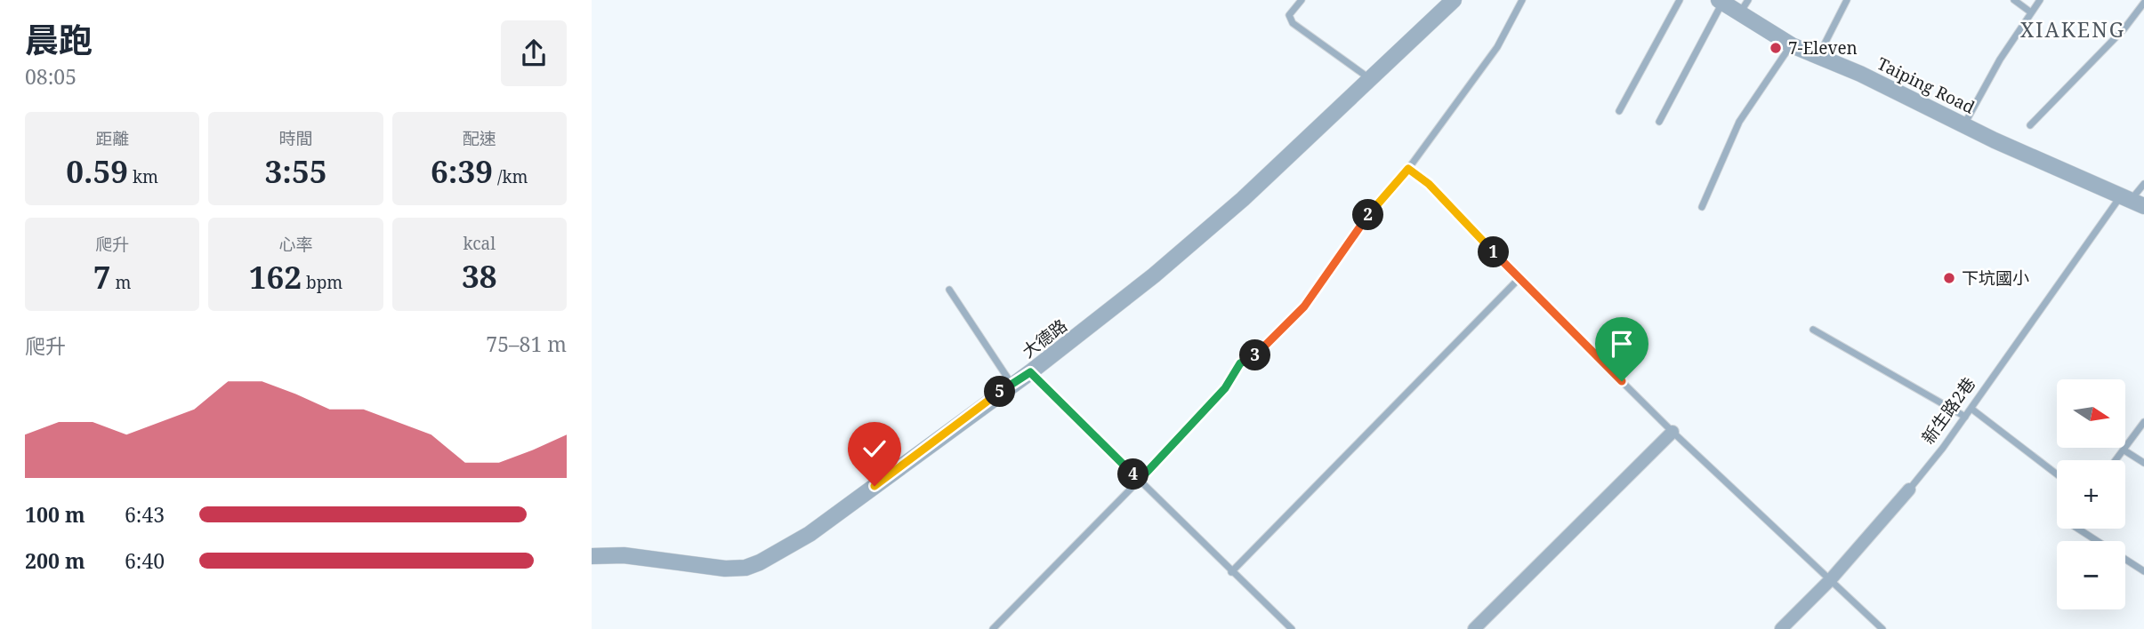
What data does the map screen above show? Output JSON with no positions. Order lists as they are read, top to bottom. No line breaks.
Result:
{"streets":{"street":["Taiping Road","大德路","新生路2巷"]},"crossings":[["Taiping Road","新生路2巷"]],"districts":["XIAKENG"],"places":["7-Eleven","下坑國小"],"north":"right","page":{"heading":["晨跑","08:05"],"stats":[["距離","0.59 km"],["時間","3:55"],["配速","6:39 /km"],["爬升","7 m"],["心率","162 bpm"],["kcal","38"]],"pins":["2","1","3","5","4"],"chart":["爬升","75–81 m"],"map_buttons":["+","−"],"list":[{"name":"100 m","note":"6:43"},{"name":"200 m","note":"6:40"}]}}
